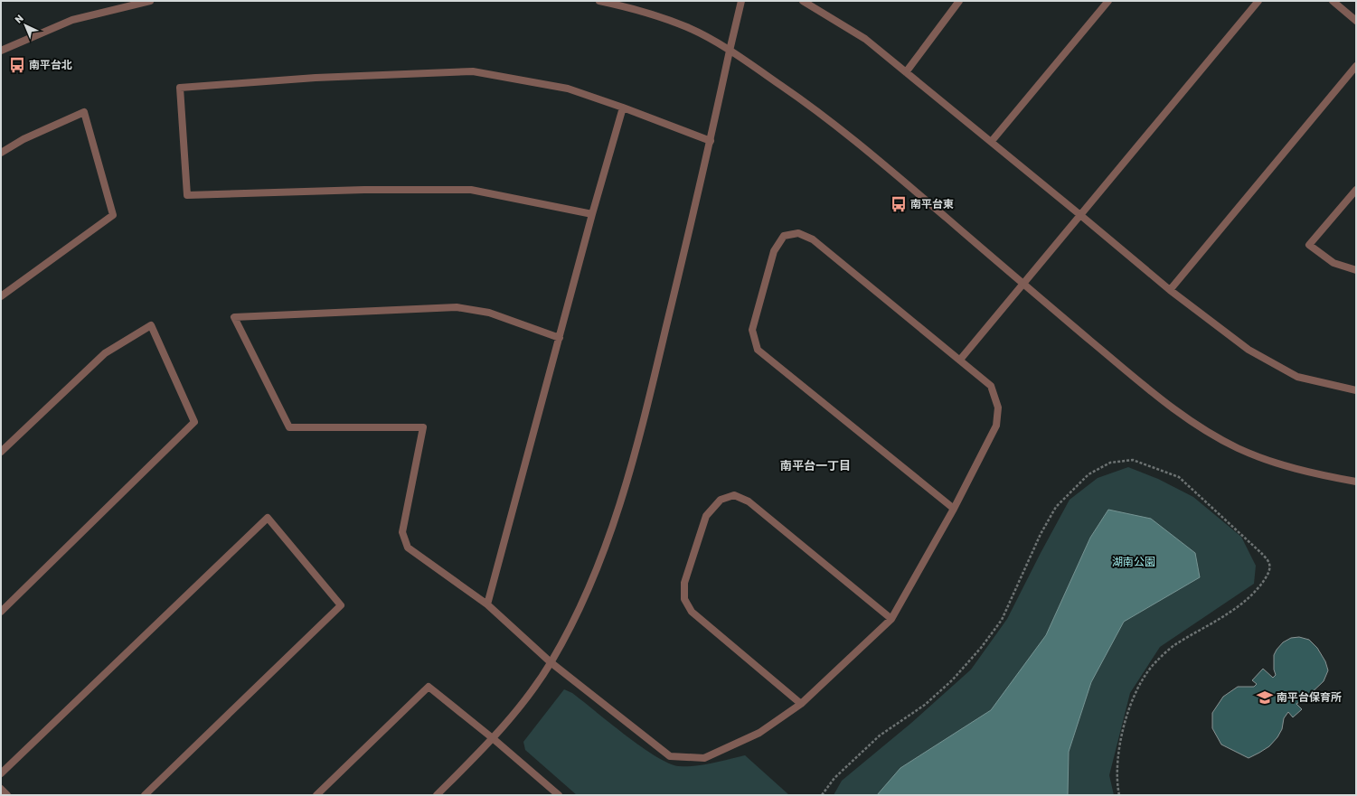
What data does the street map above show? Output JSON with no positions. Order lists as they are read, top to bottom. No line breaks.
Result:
{"districts":["南平台一丁目"],"parks":["湖南公園"],"places":{"bus stop":["南平台北","南平台東"],"school or university":["南平台保育所"]},"north":"top left"}
